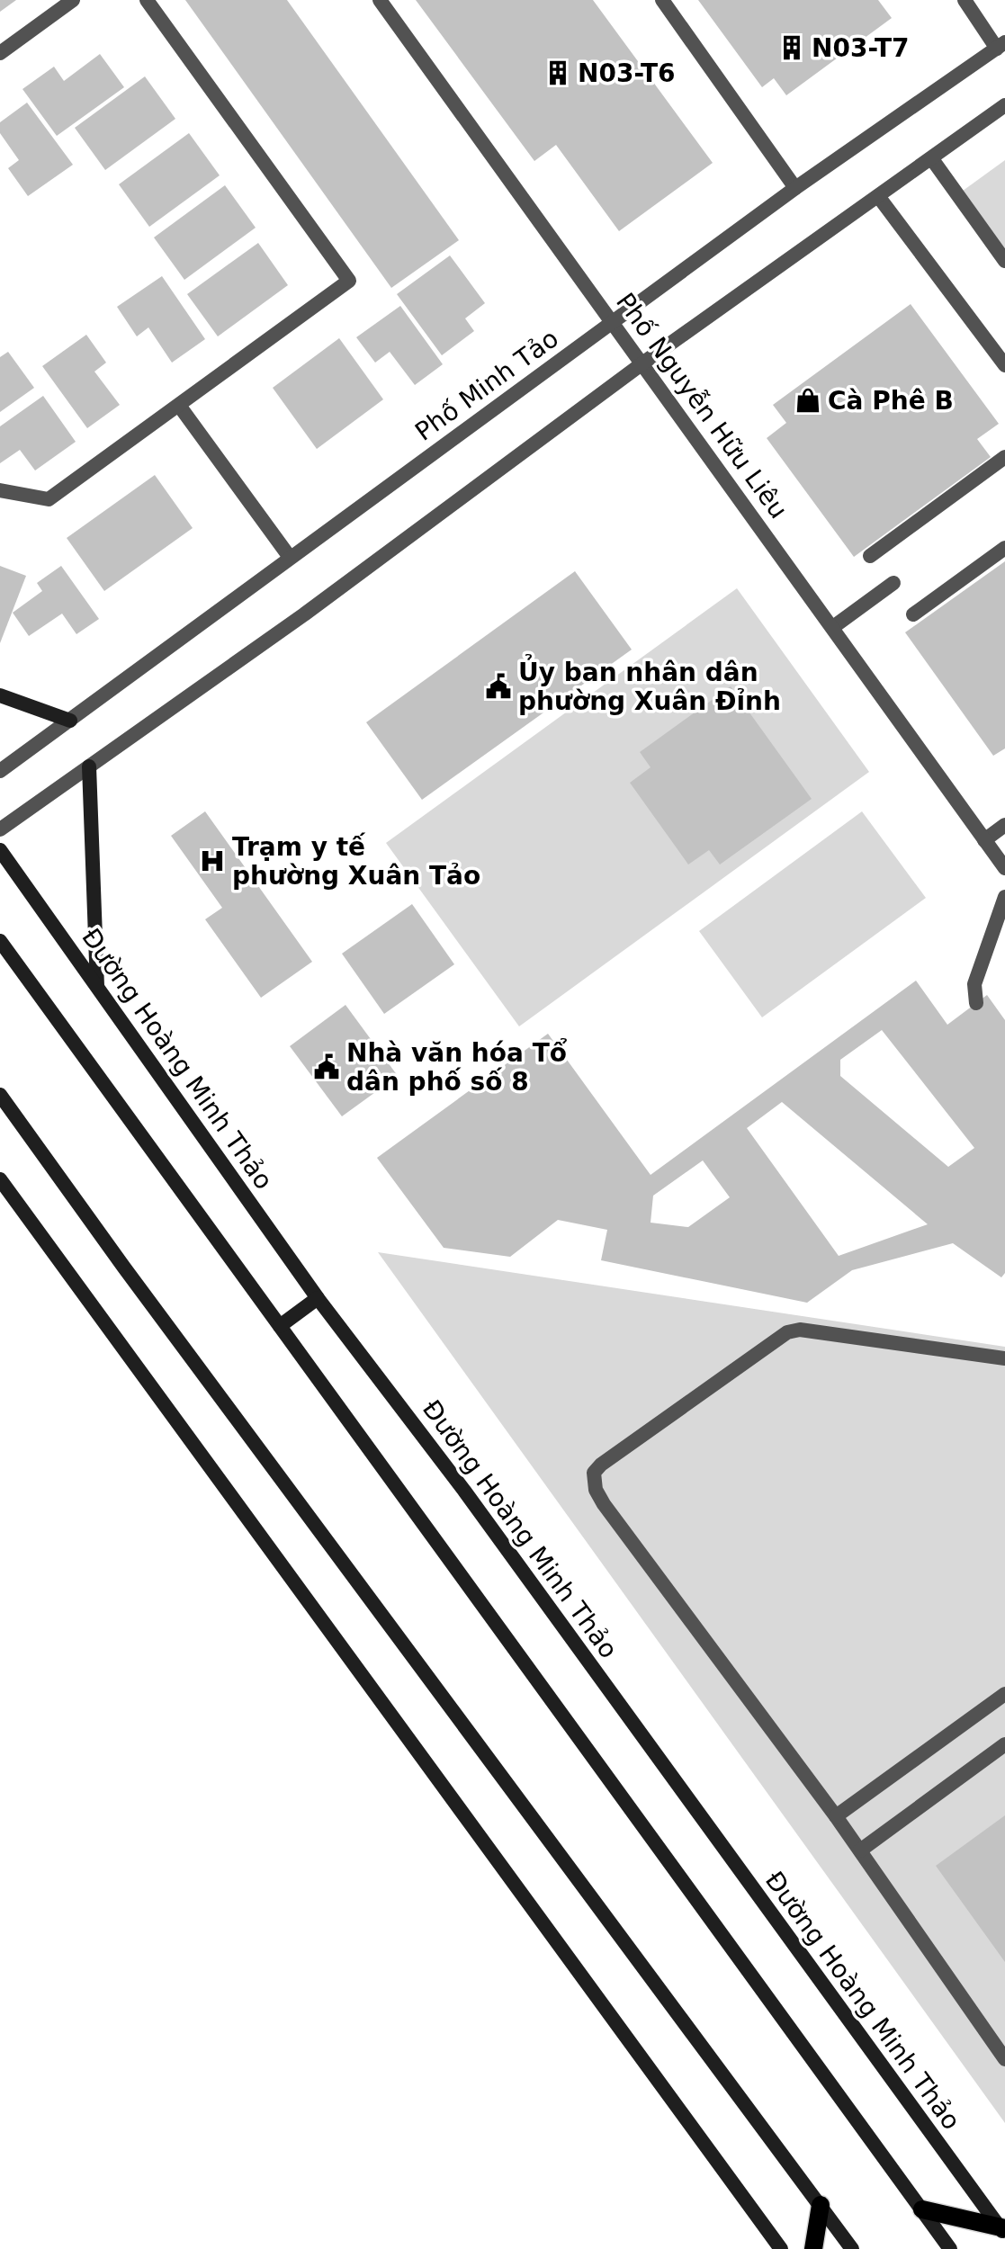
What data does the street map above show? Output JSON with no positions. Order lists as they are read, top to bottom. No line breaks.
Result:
{"streets":{"main road":["Đường Hoàng Minh Thảo"],"street":["Phố Minh Tảo","Phố Nguyễn Hữu Liêu"]},"crossings":[["Phố Minh Tảo","Phố Nguyễn Hữu Liêu"]],"places":{"building":["N03-T7","N03-T6"],"shop":["Cà Phê B"],"public building":["Ủy ban nhân dân phường Xuân Đỉnh","Nhà văn hóa Tổ dân phố số 8"],"hospital":["Trạm y tế phường Xuân Tảo"]}}
